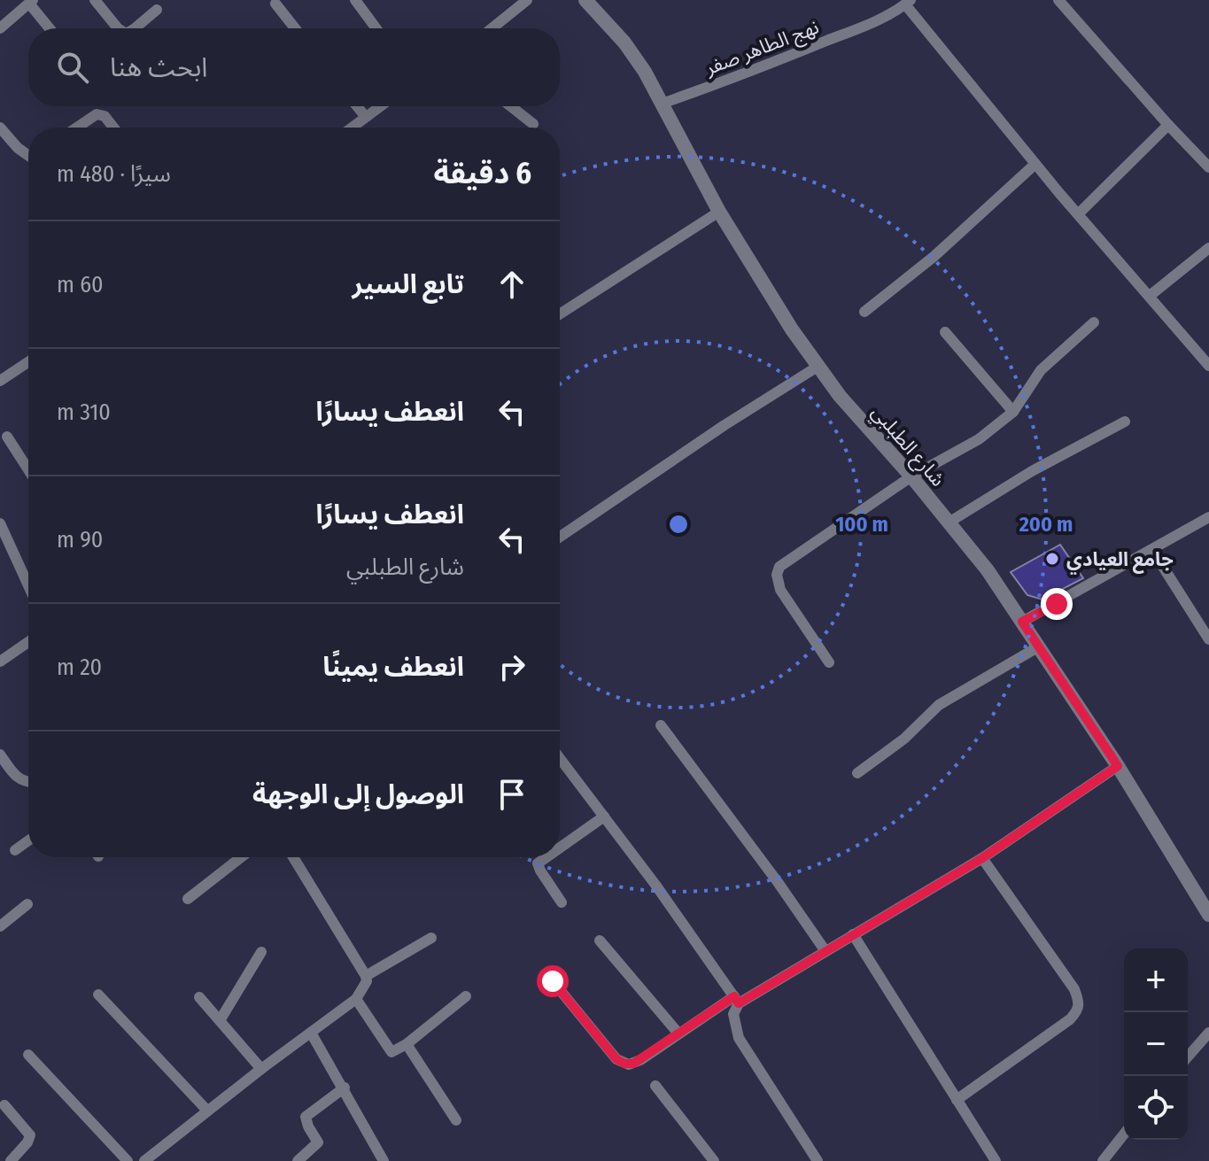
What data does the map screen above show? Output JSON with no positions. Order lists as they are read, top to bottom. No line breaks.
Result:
{"streets":{"street":["نهج الطاهر صفر","شارع الطبلبي"]},"crossings":[["نهج الطاهر صفر","شارع الطبلبي"]],"places":["جامع العيادي"],"page":{"search":"ابحث هنا","heading":["6 دقيقة","سيرًا · 480 m"],"list":[["تابع السير","60 m"],["انعطف يسارًا","310 m"],["انعطف يسارًا","شارع الطبلبي","90 m"],["انعطف يمينًا","20 m"],"الوصول إلى الوجهة"],"map_buttons":["+","−"]},"rings":["100 m","200 m"]}
